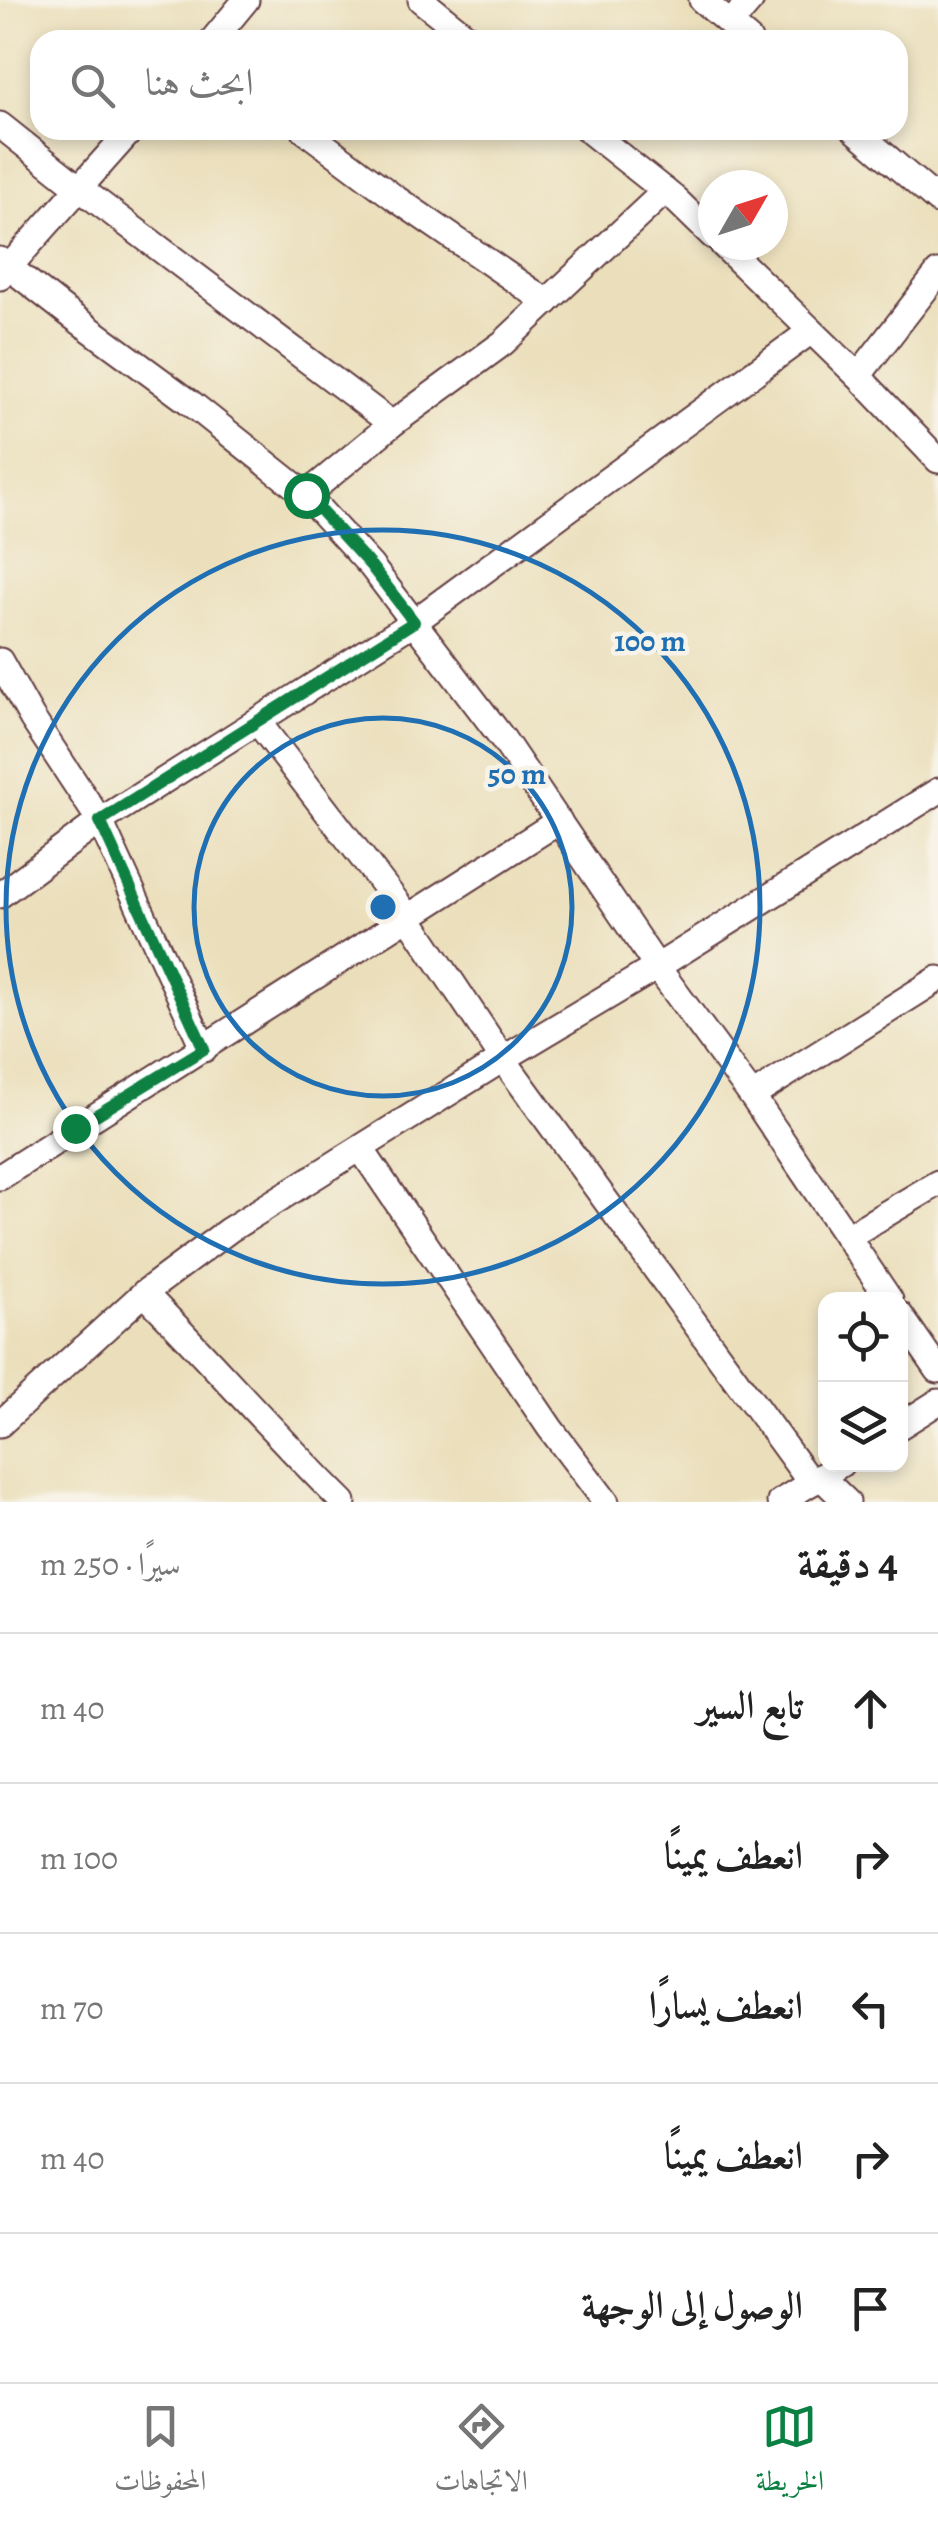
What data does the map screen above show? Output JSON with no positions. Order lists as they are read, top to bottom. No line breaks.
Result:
{"north":"top right","page":{"search":"ابحث هنا","heading":["4 دقيقة","سيرًا · 250 m"],"list":[["تابع السير","40 m"],["انعطف يمينًا","100 m"],["انعطف يسارًا","70 m"],["انعطف يمينًا","40 m"],"الوصول إلى الوجهة"],"nav":["الخريطة","الاتجاهات","المحفوظات"]},"rings":["100 m","50 m"]}
